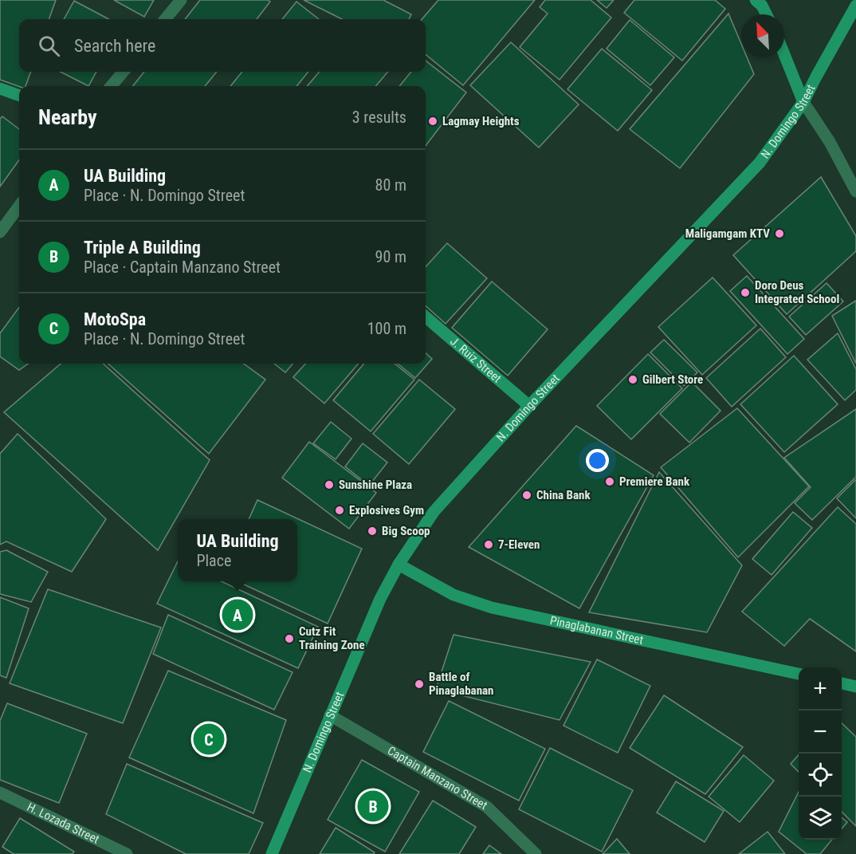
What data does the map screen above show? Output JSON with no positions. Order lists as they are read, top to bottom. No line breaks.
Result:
{"streets":{"main road":["N. Domingo Street","J. Ruiz Street","Pinaglabanan Street"],"street":["Captain Manzano Street","H. Lozada Street"]},"crossings":[["N. Domingo Street","J. Ruiz Street"],["N. Domingo Street","Pinaglabanan Street"],["N. Domingo Street","Captain Manzano Street"]],"places":["Lagmay Heights","Maligamgam KTV","Doro Deus Integrated School","Gilbert Store","Premiere Bank","Sunshine Plaza","China Bank","Explosives Gym","Big Scoop","7-Eleven","Cutz Fit Training Zone","Battle of Pinaglabanan"],"north":"top left","page":{"search":"Search here","heading":["Nearby","3 results"],"list":[{"mark":"A","name":"UA Building","note":"Place · N. Domingo Street","value":"80 m"},{"mark":"B","name":"Triple A Building","note":"Place · Captain Manzano Street","value":"90 m"},{"mark":"C","name":"MotoSpa","note":"Place · N. Domingo Street","value":"100 m"}],"popup":["UA Building","Place"],"pins":["A","C","B"],"map_buttons":["+","−"]}}
